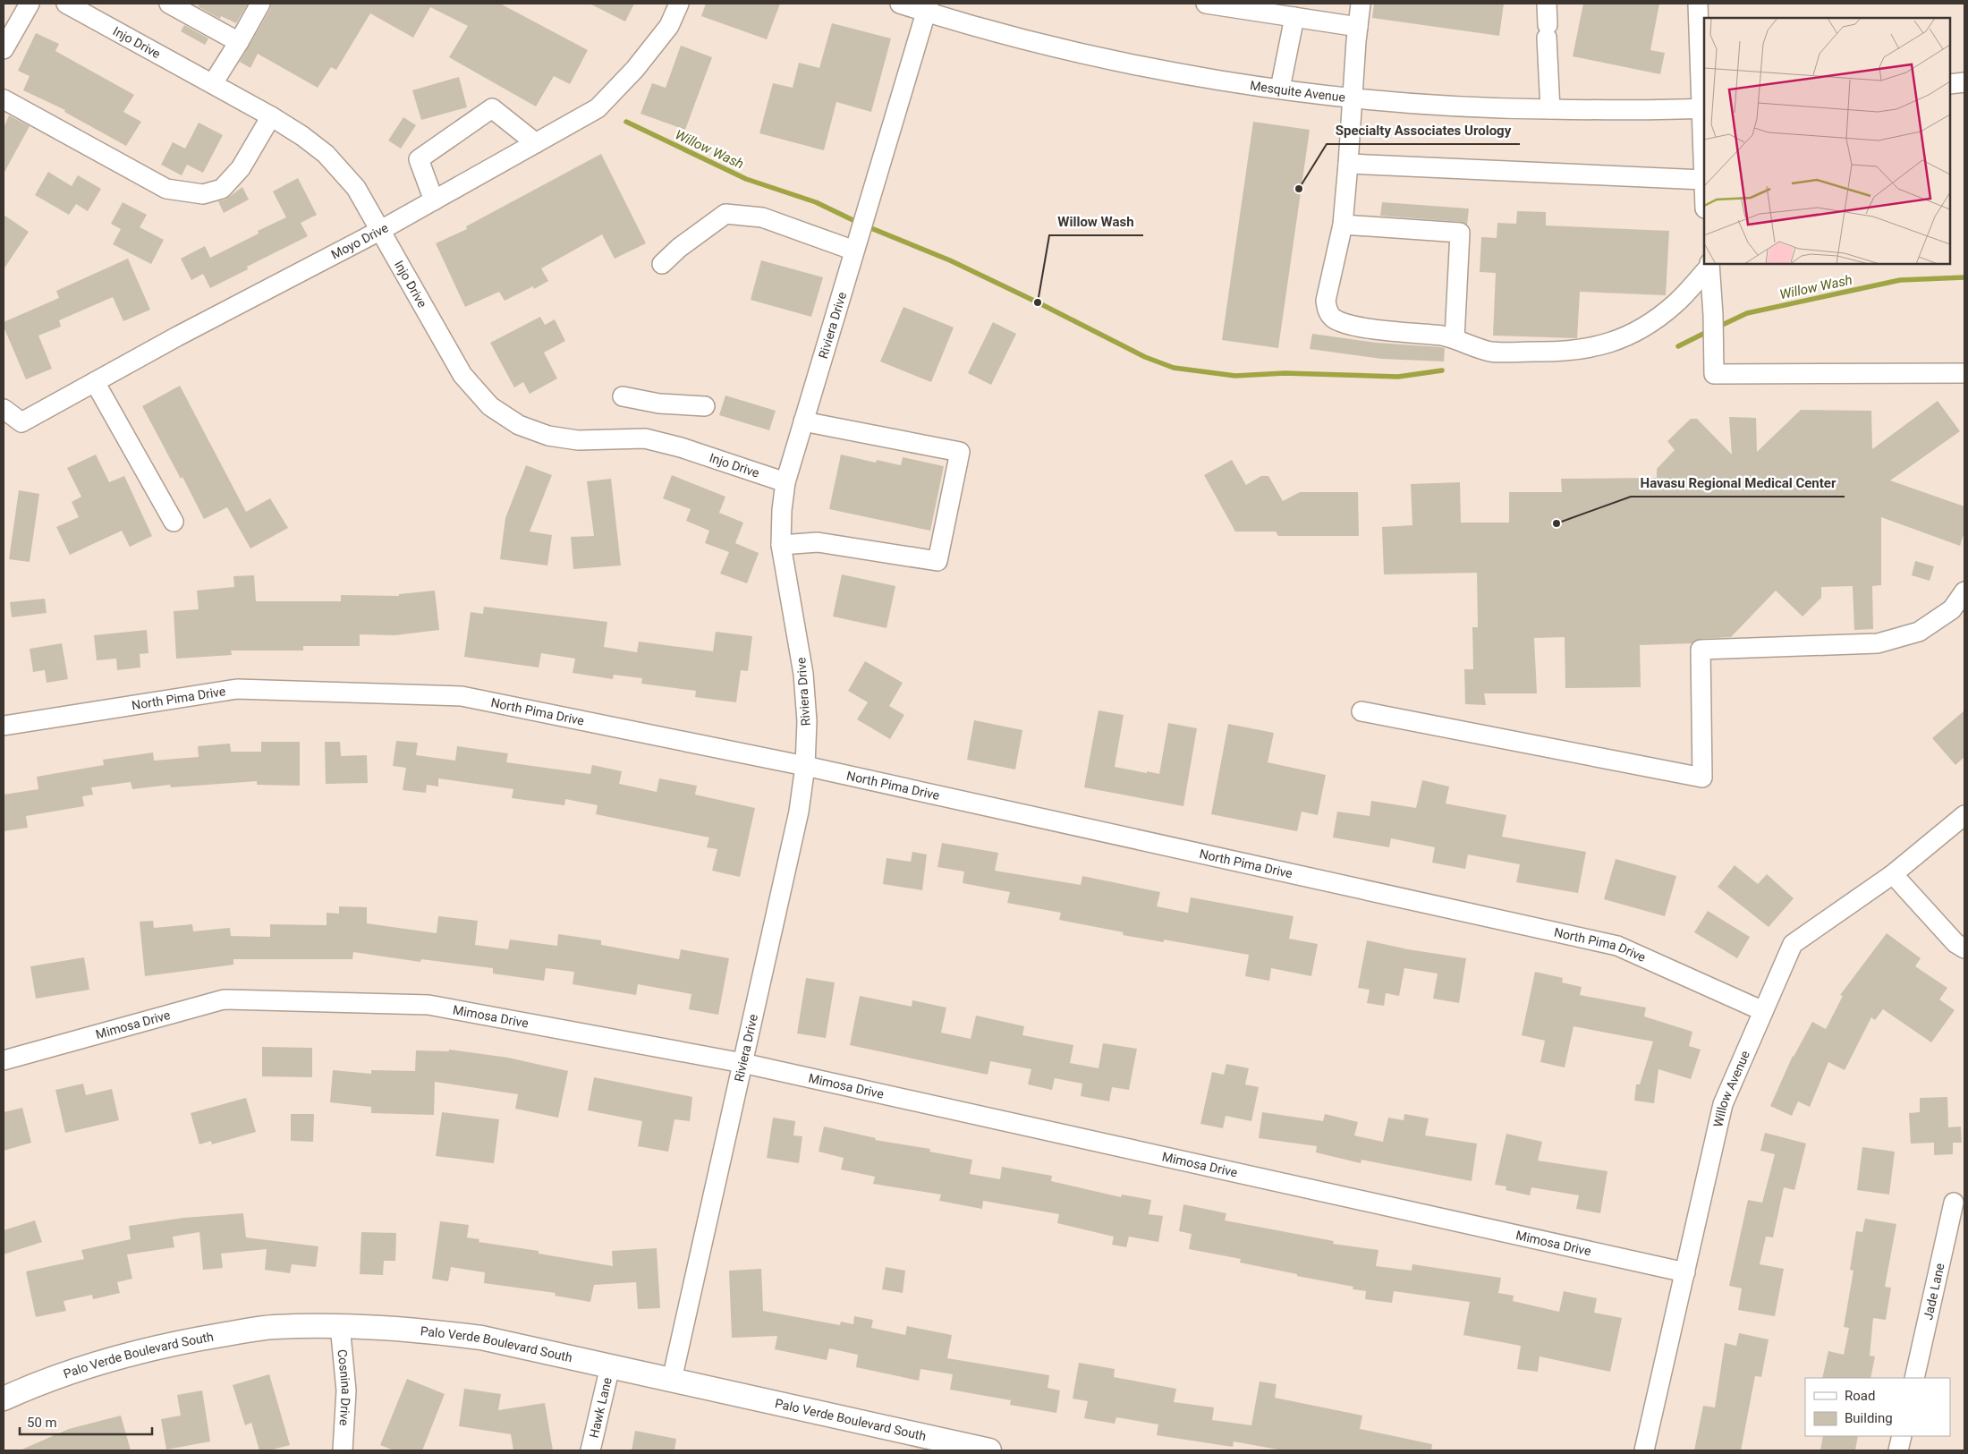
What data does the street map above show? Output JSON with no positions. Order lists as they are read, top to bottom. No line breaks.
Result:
{"streets":{"main road":["Palo Verde Boulevard South"],"street":["Injo Drive","Mesquite Avenue","Moyo Drive","Riviera Drive","North Pima Drive","Mimosa Drive","Willow Avenue","Jade Lane","Cosnina Drive","Hawk Lane"]},"crossings":[["Injo Drive","Moyo Drive"],["Injo Drive","Riviera Drive"],["Mesquite Avenue","Riviera Drive"],["Riviera Drive","North Pima Drive"],["Riviera Drive","Mimosa Drive"],["Riviera Drive","Palo Verde Boulevard South"],["North Pima Drive","Willow Avenue"],["Mimosa Drive","Willow Avenue"],["Palo Verde Boulevard South","Cosnina Drive"],["Palo Verde Boulevard South","Hawk Lane"]],"water":["Willow Wash"],"places":["Specialty Associates Urology","Willow Wash","Havasu Regional Medical Center"],"legend":["Road","Building"],"scale_bar":"50 m"}
